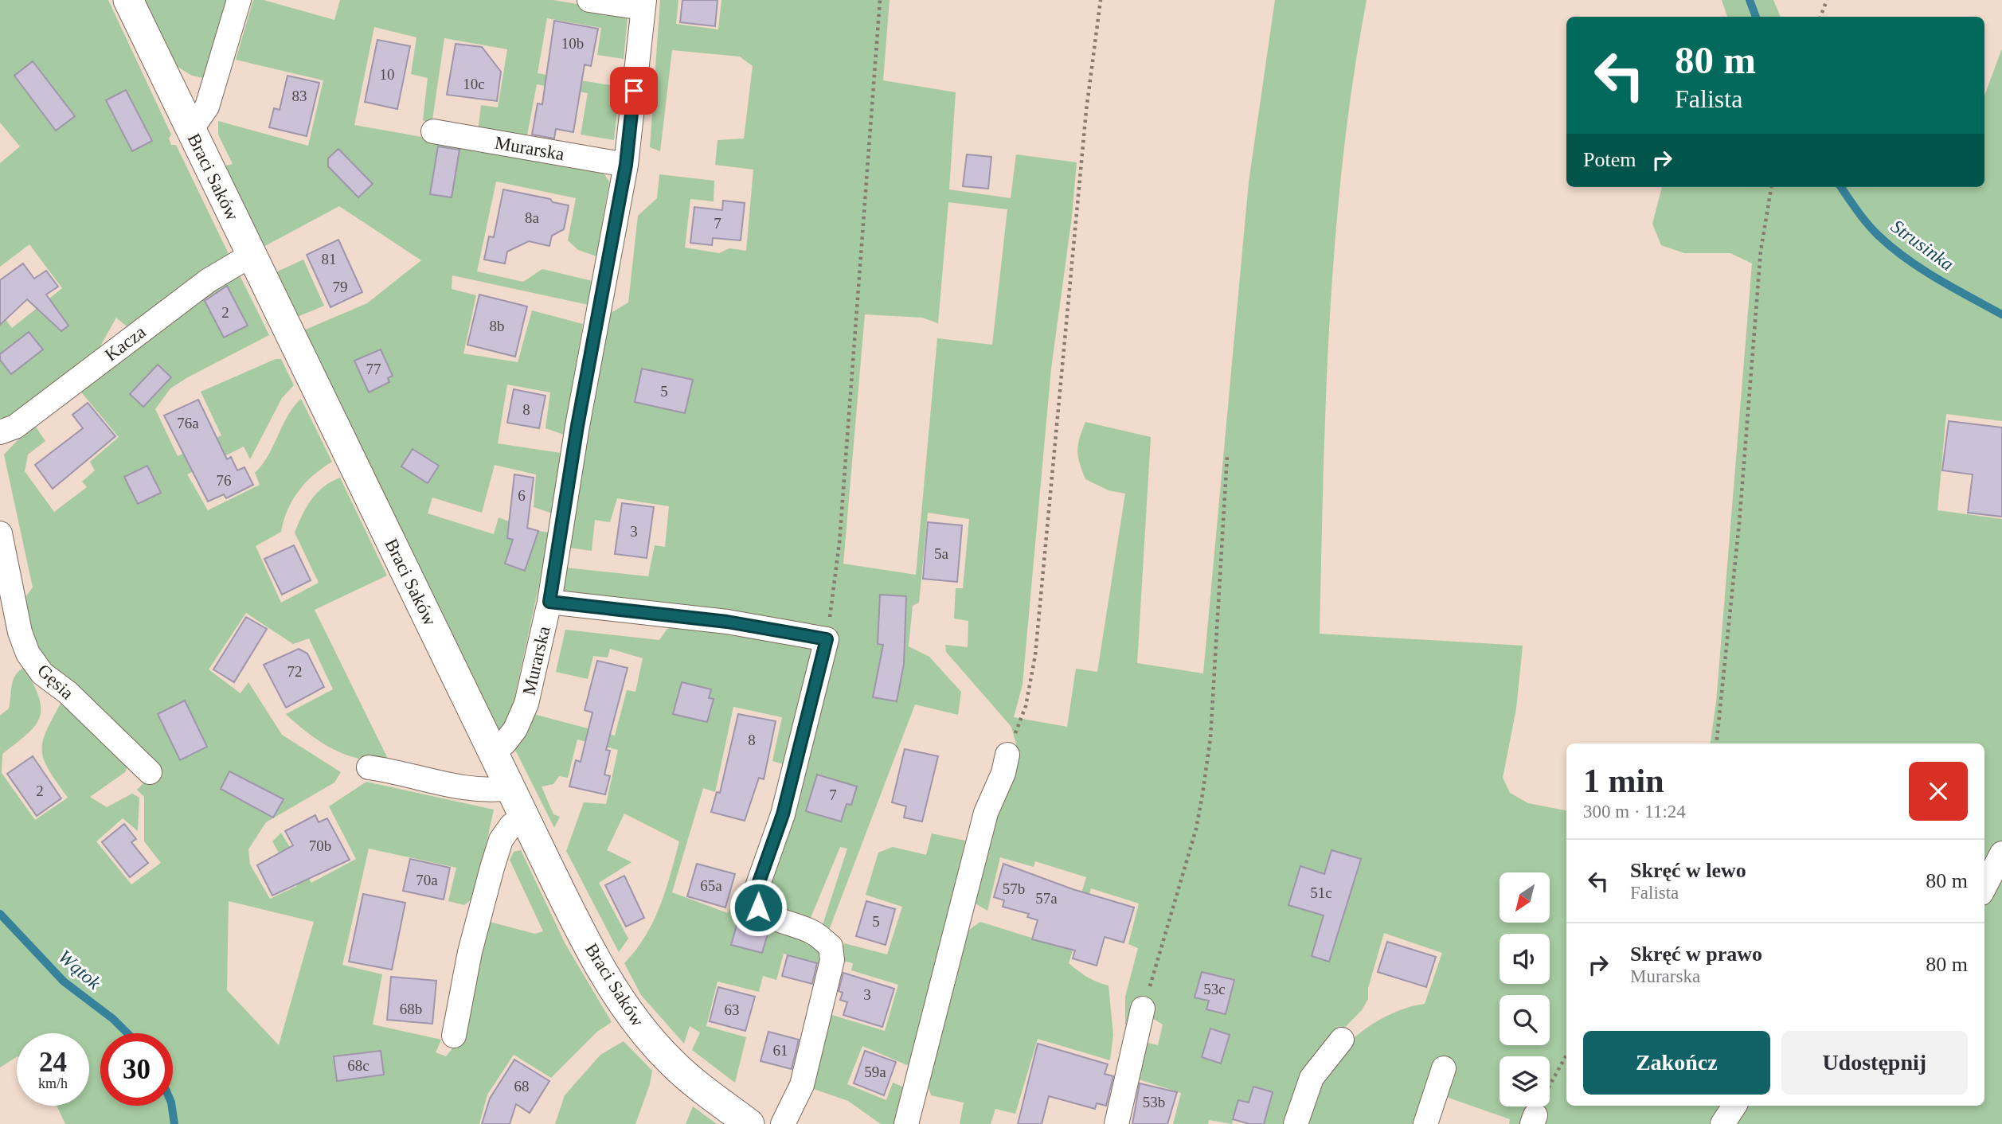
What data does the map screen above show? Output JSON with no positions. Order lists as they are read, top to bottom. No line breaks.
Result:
{"streets":{"street":["Murarska","Braci Saków","Kacza","Gęsia"]},"crossings":[["Murarska","Braci Saków"],["Braci Saków","Kacza"]],"water":["Strusinka","Wątok"],"house_numbers":["10b","10","10c","83","8a","7","81","79","2","8b","77","5","8","76a","76","6","3","5a","72","8","2","7","70b","70a","65a","57b","51c","57a","5","53c","3","68b","63","61","68c","59a","68","53b"],"north":"bottom left","page":{"turn":["80 m","Falista"],"then":"Potem","heading":["1 min","300 m · 11:24"],"list":[{"name":"Skręć w lewo","note":"Falista","value":"80 m"},{"name":"Skręć w prawo","note":"Murarska","value":"80 m"}],"buttons":["Zakończ","Udostępnij"],"speed":"24 km/h","limit":"30"}}
